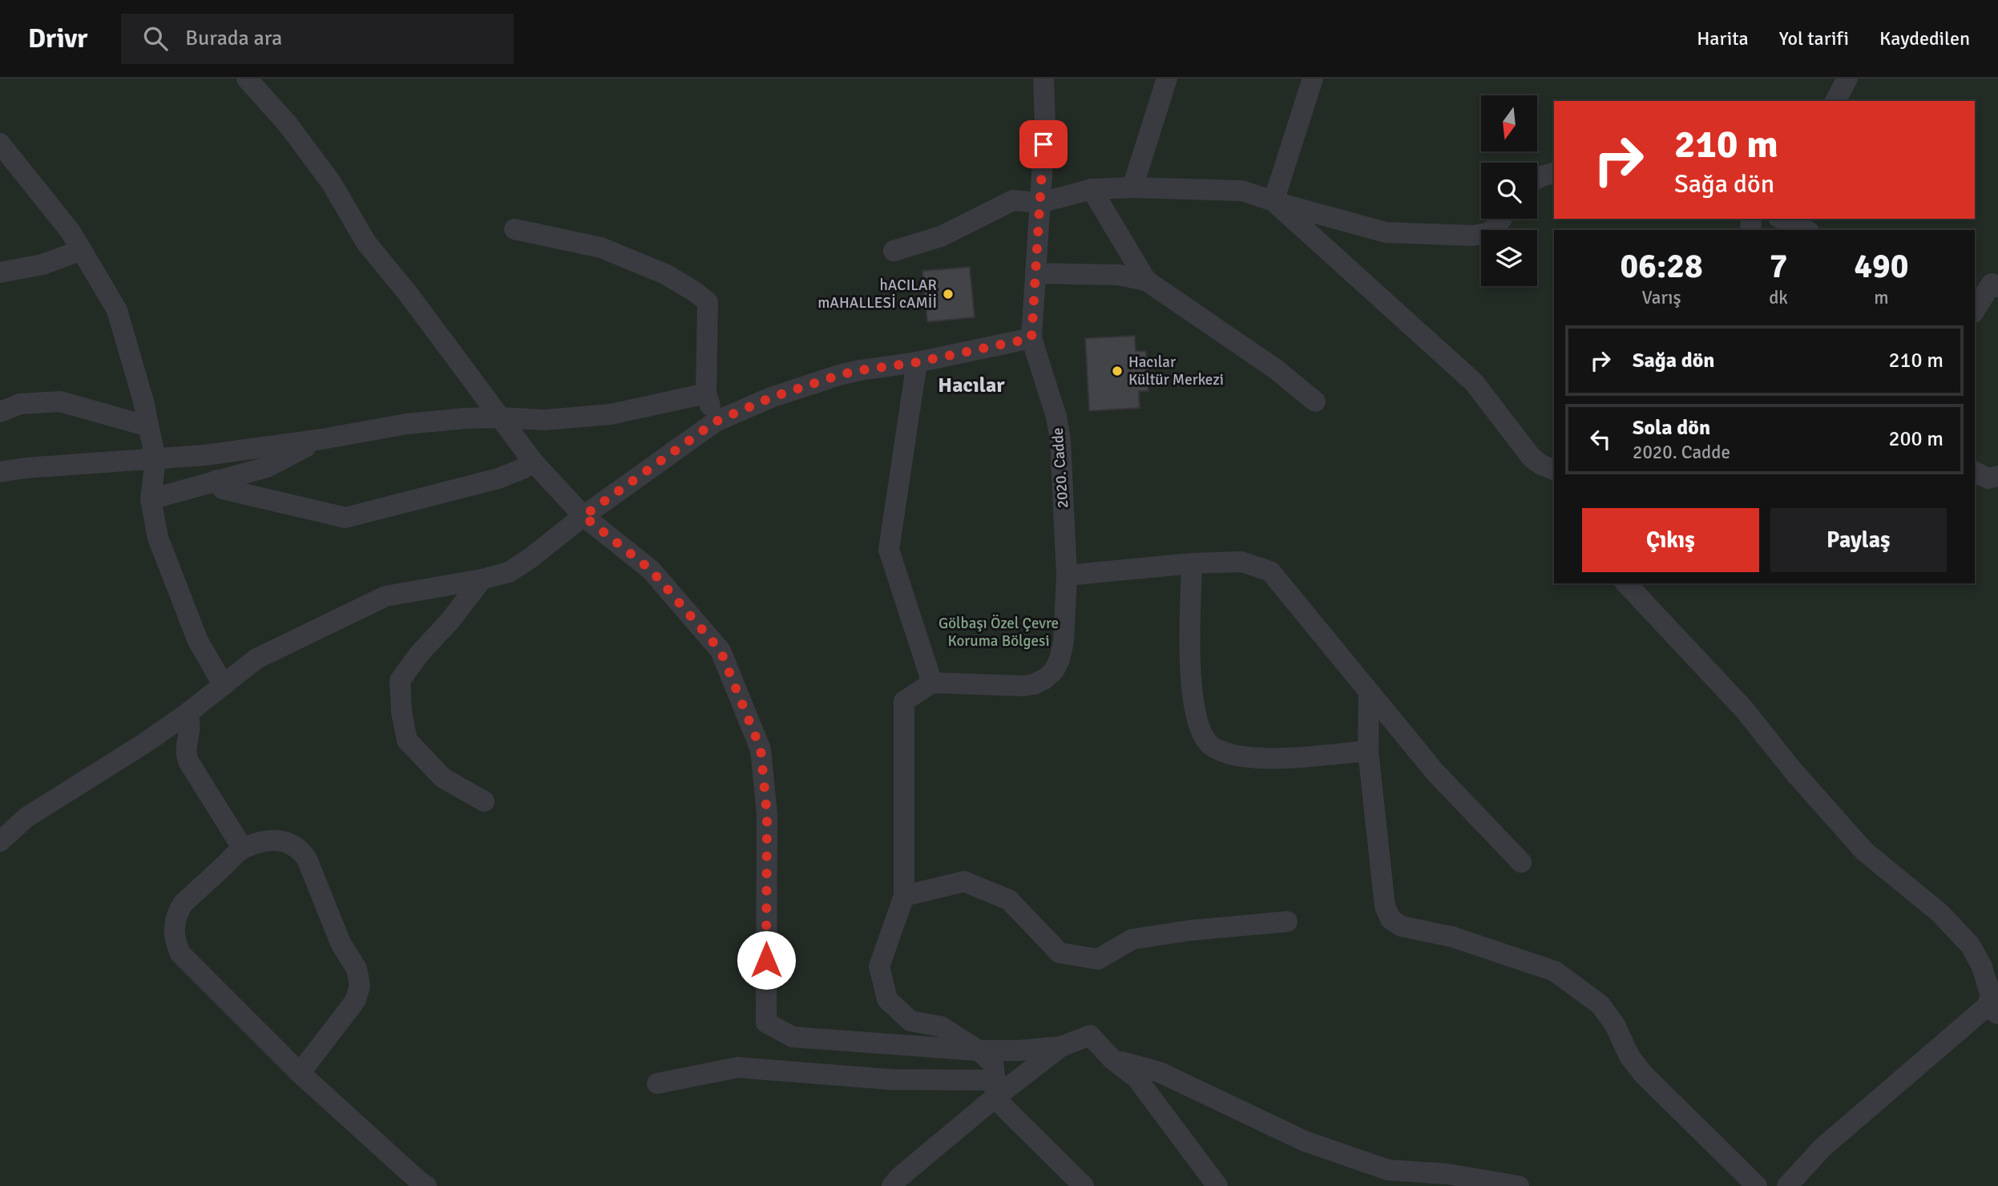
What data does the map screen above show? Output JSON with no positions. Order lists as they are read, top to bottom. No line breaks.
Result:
{"streets":{"street":["2020. Cadde"]},"districts":["Hacılar"],"parks":["Gölbaşı Özel Çevre Koruma Bölgesi"],"places":["hACILAR mAHALLESİ cAMİİ","Hacılar Kültür Merkezi"],"north":"bottom","page":{"header":"Drivr","search":"Burada ara","nav":["Harita","Yol tarifi","Kaydedilen"],"turn":["210 m","Sağa dön"],"eta":["06:28","Varış","7","dk","490","m"],"list":[{"name":"Sağa dön","value":"210 m"},{"name":"Sola dön","note":"2020. Cadde","value":"200 m"}],"buttons":["Çıkış","Paylaş"]}}
